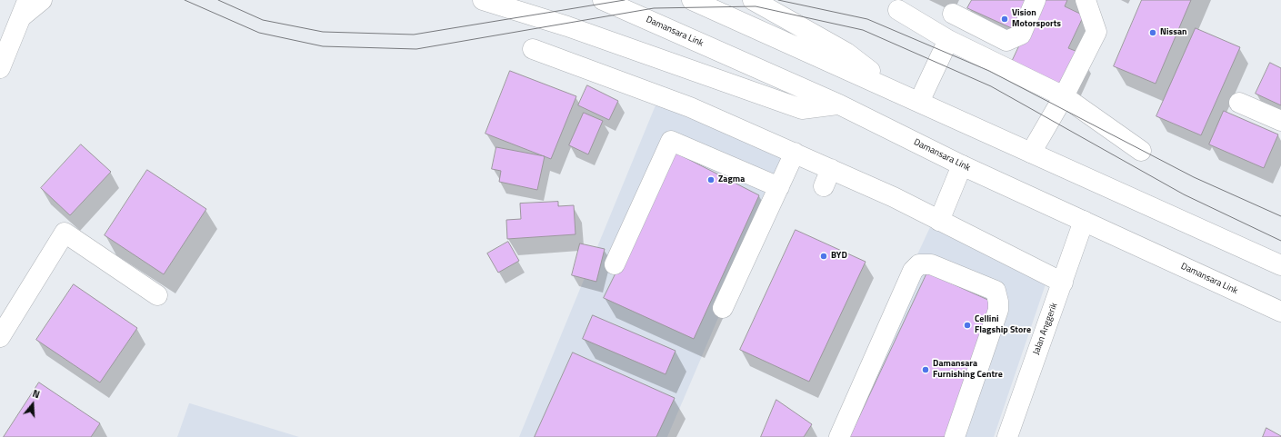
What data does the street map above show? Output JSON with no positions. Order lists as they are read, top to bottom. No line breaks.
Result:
{"streets":{"main road":["Damansara Link","Jalan Anggerik"]},"crossings":[["Damansara Link","Jalan Anggerik"]],"places":["Vision Motorsports","Nissan","Zagma","BYD","Cellini Flagship Store","Damansara Furnishing Centre"],"north":"top"}
